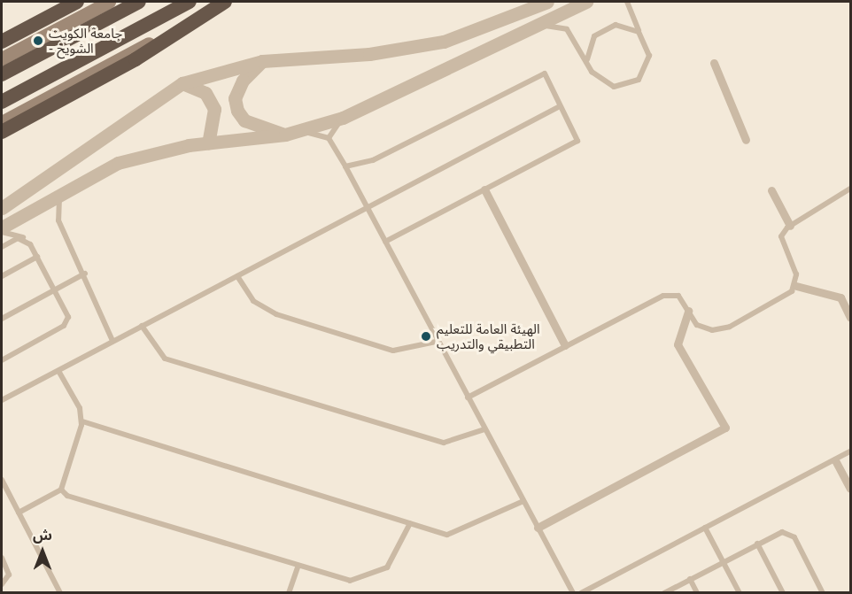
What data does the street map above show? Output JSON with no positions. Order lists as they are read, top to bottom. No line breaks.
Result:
{"places":["جامعة الكويت - الشويخ","الهيئة العامة للتعليم التطبيقي والتدريب"],"north":"top"}
